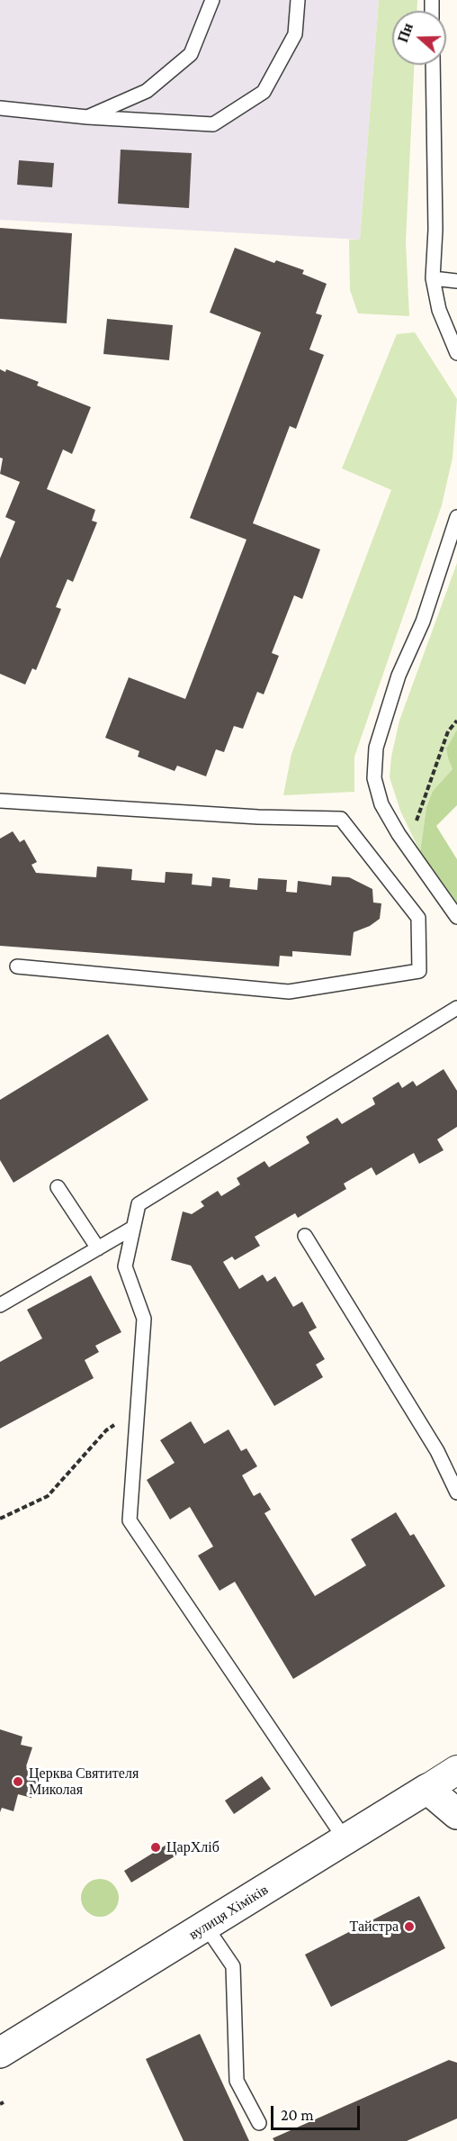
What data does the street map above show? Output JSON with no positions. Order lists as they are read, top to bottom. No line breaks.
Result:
{"streets":{"street":["вулиця Хіміків"]},"places":["Церква Святителя Миколая","ЦарХліб","Тайстра"],"scale_bar":"20 m","north":"left"}
